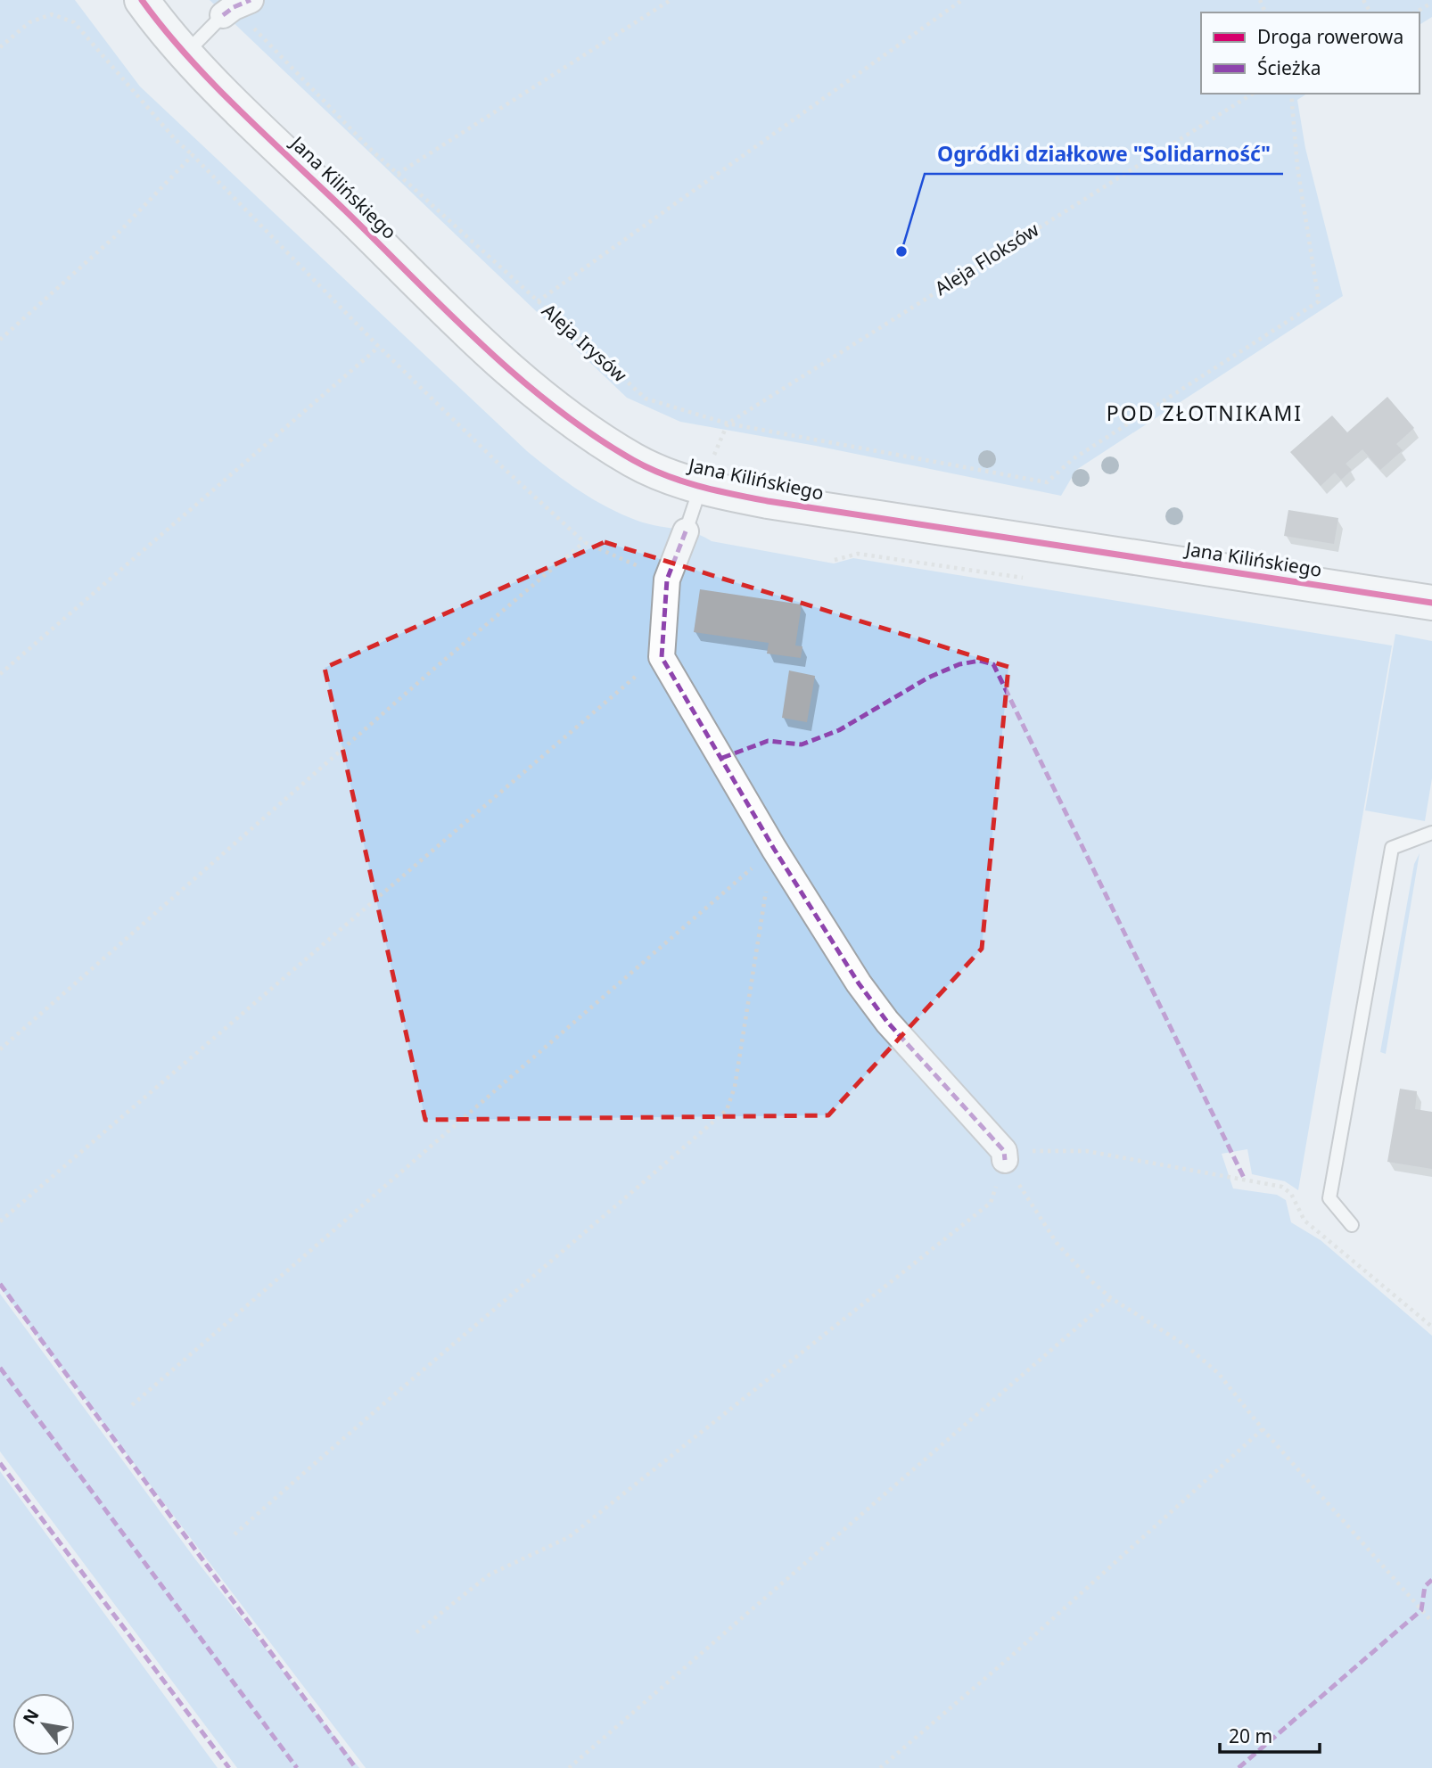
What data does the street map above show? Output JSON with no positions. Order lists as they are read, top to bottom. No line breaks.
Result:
{"streets":{"street":["Jana Kilińskiego"],"path":["Aleja Floksów","Aleja Irysów"]},"crossings":[["Aleja Floksów","Aleja Irysów"]],"districts":["POD ZŁOTNIKAMI"],"places":["Ogródki działkowe \"Solidarność\""],"legend":["Droga rowerowa","Ścieżka"],"scale_bar":"20 m","north":"top left"}
